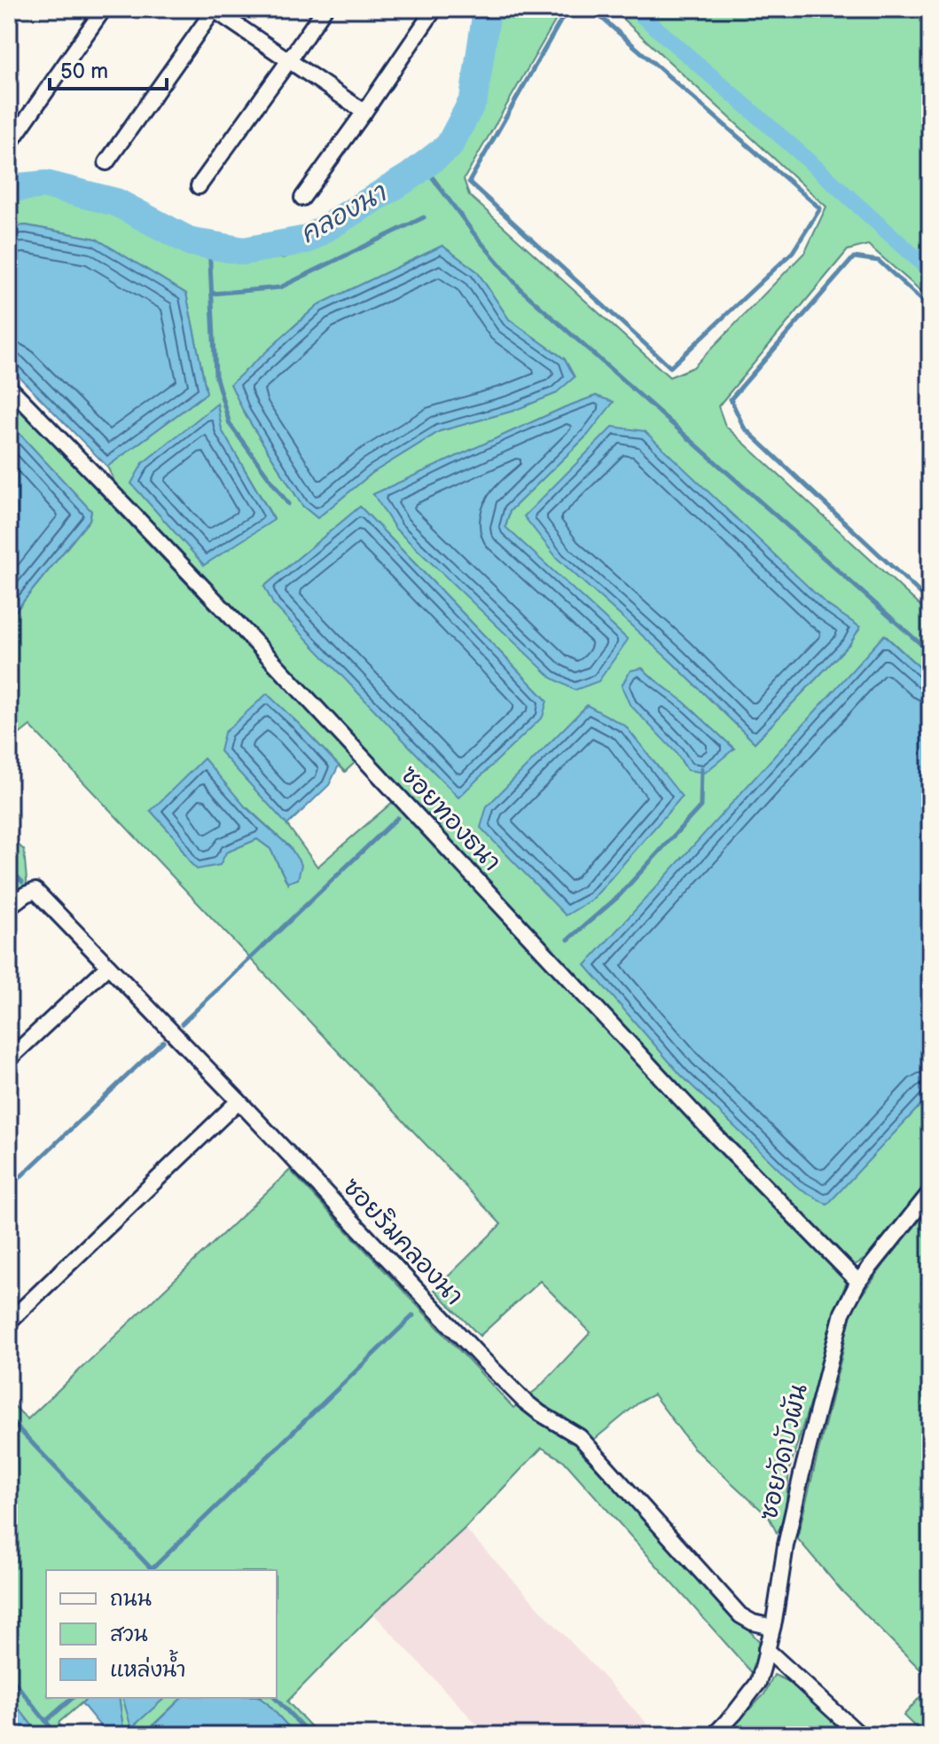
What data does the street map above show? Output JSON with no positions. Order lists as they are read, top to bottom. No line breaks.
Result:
{"streets":{"street":["ซอยทองธนา","ซอยริมคลองนา","ซอยวัดบัวผัน"]},"crossings":[["ซอยทองธนา","ซอยวัดบัวผัน"],["ซอยริมคลองนา","ซอยวัดบัวผัน"]],"water":["คลองนา"],"legend":["ถนน","สวน","แหล่งน้ำ"],"scale_bar":"50 m"}
